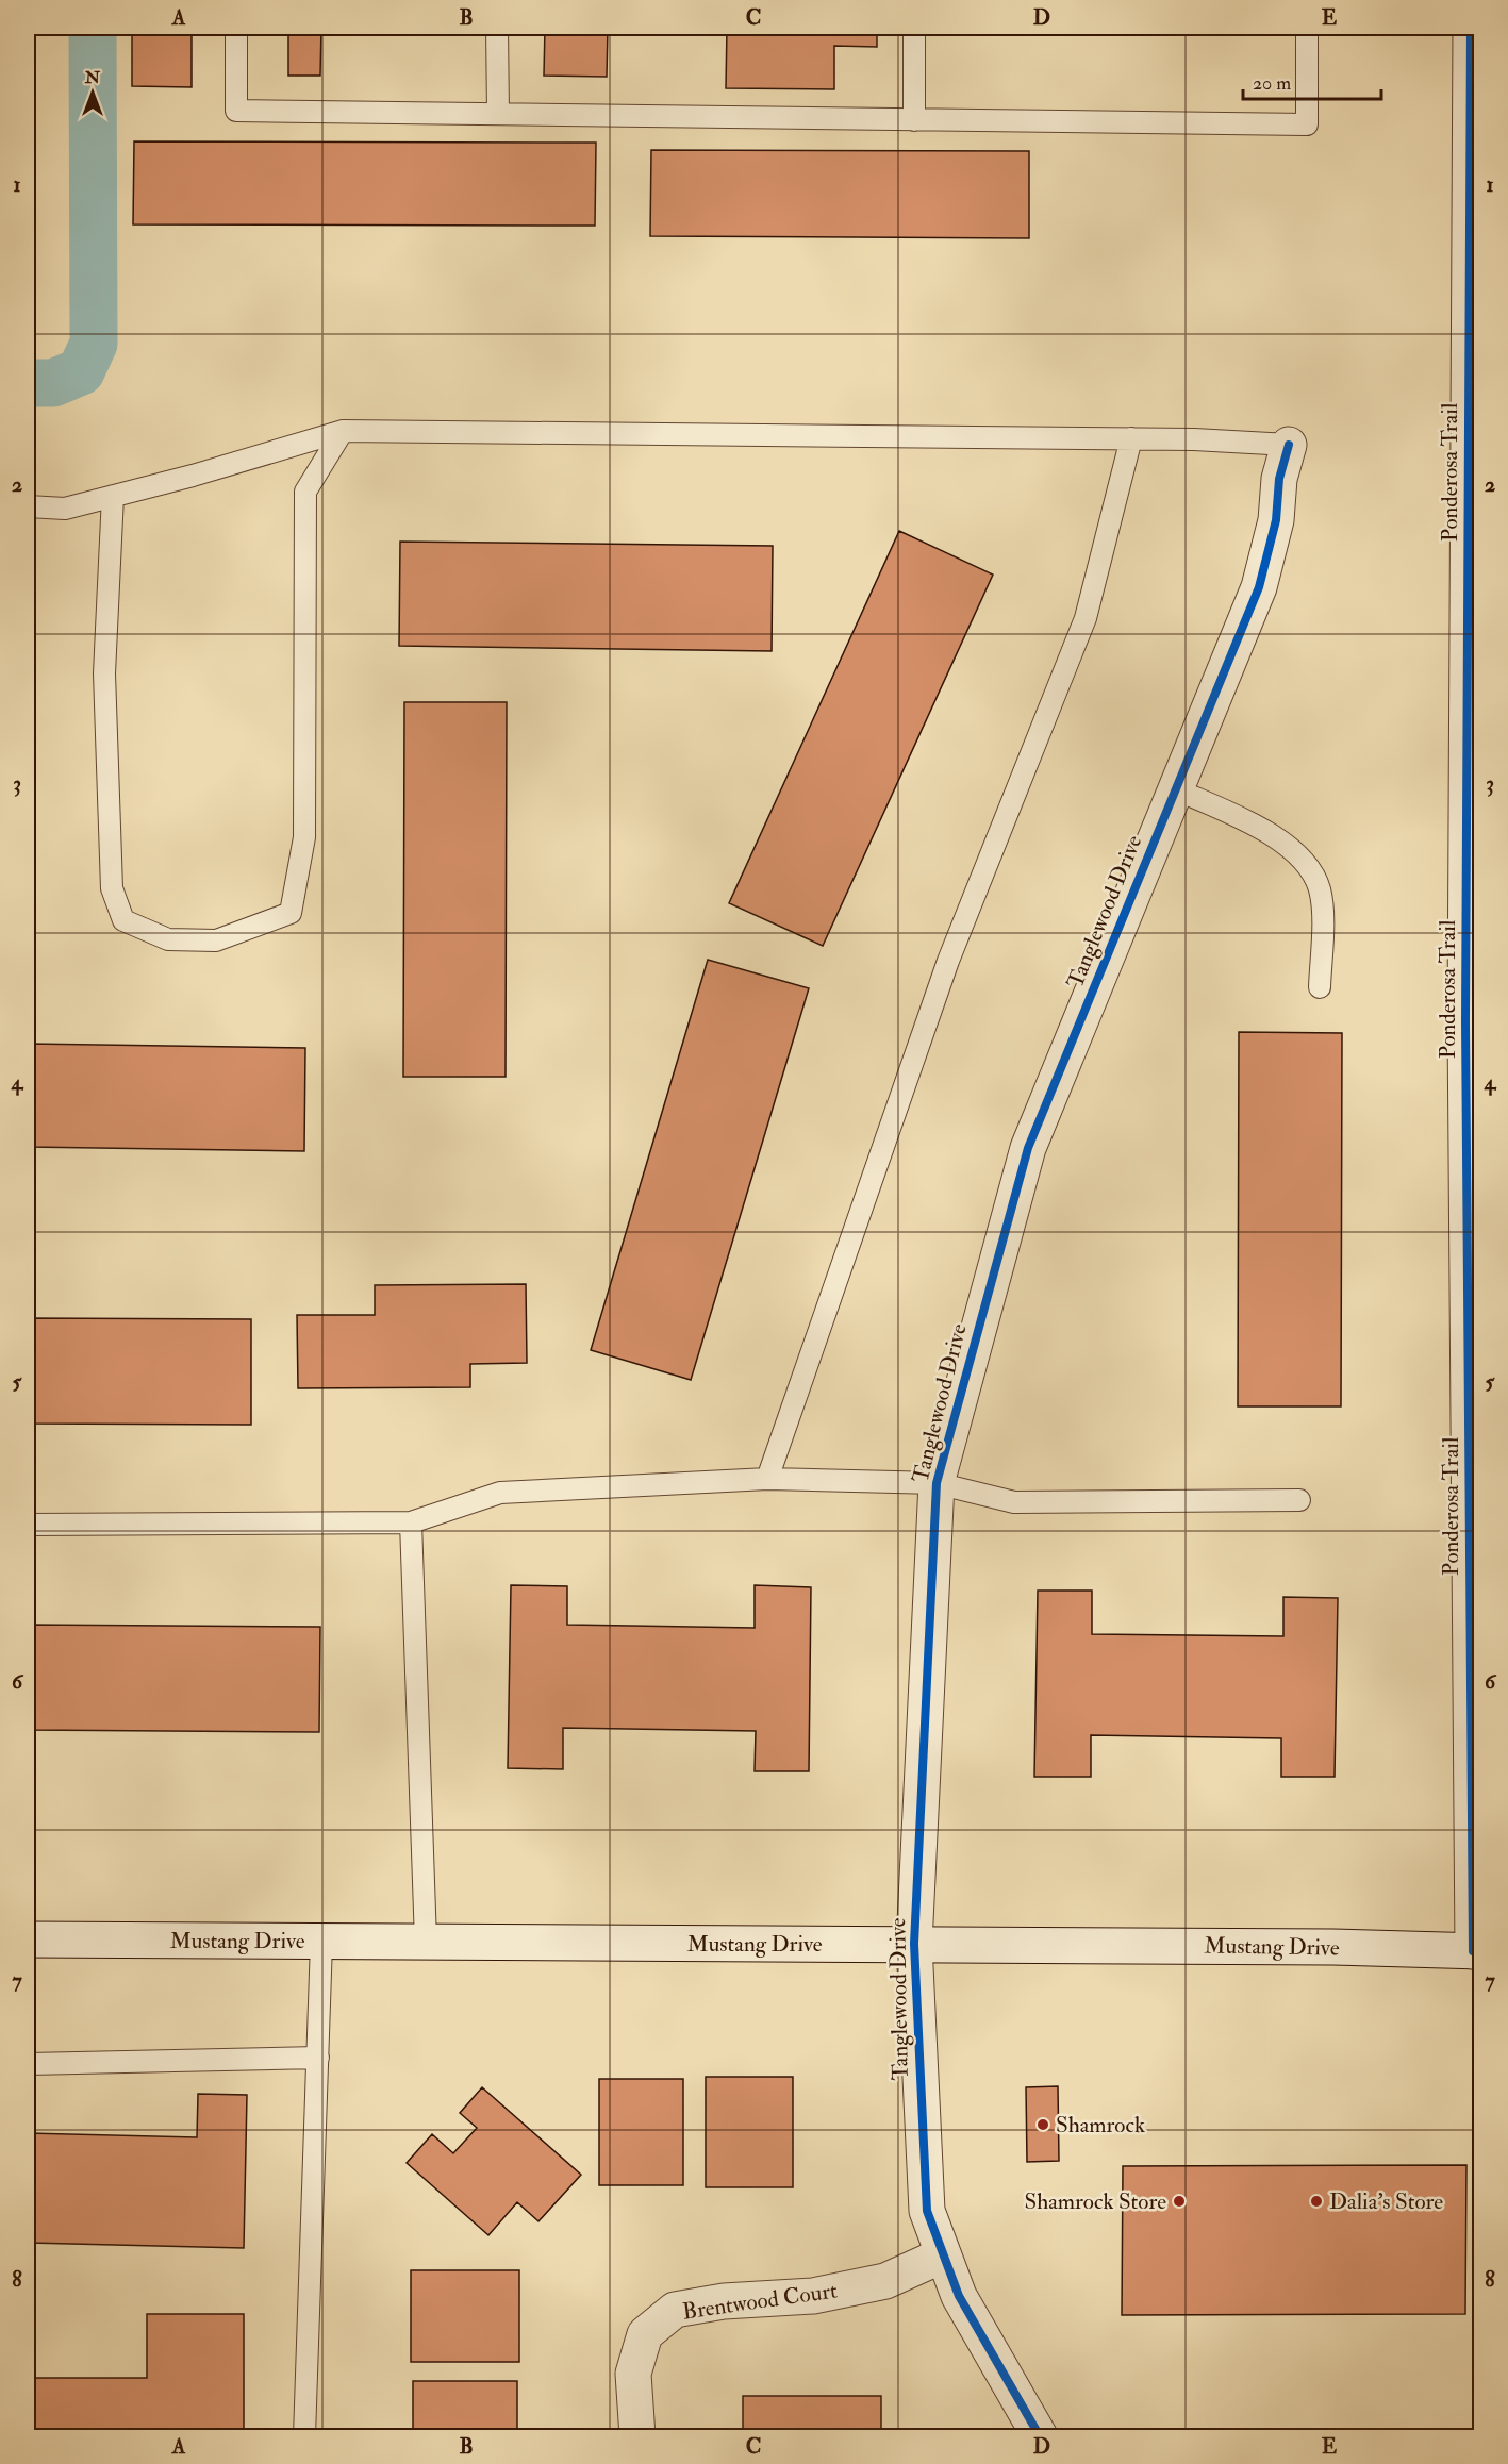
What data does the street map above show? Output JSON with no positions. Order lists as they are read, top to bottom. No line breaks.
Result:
{"streets":{"street":["Ponderosa Trail","Tanglewood Drive","Mustang Drive","Brentwood Court"]},"crossings":[["Ponderosa Trail","Mustang Drive"],["Tanglewood Drive","Mustang Drive"],["Tanglewood Drive","Brentwood Court"]],"places":["Shamrock","Shamrock Store","Dalia's Store"],"scale_bar":"20 m","north":"top","grid":{"columns":["A","B","C","D","E"],"rows":["1","2","3","4","5","6","7","8"]}}
